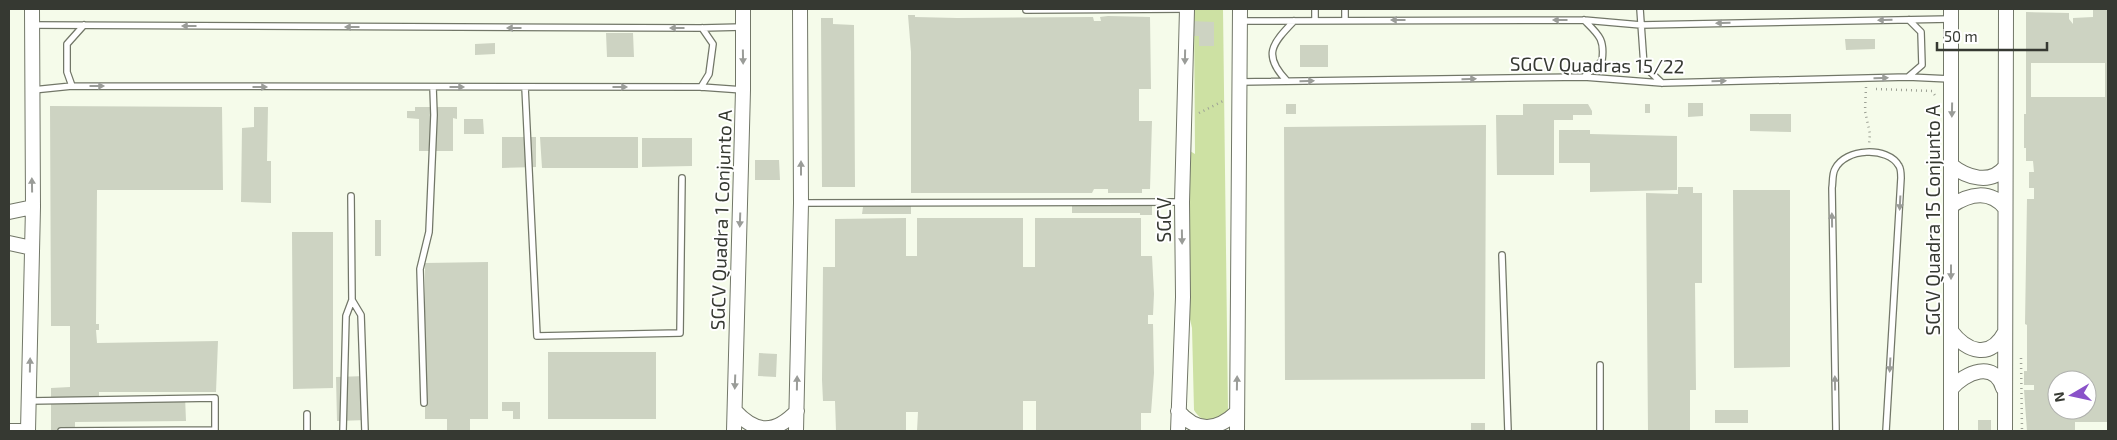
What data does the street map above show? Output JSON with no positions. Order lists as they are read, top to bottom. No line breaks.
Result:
{"streets":{"street":["SGCV Quadra 1 Conjunto A","SGCV","SGCV Quadra 15 Conjunto A"],"lane":["SGCV Quadras 15/22"]},"crossings":[["SGCV Quadras 15/22","SGCV Quadra 15 Conjunto A"]],"one_way":["SGCV Quadras 15/22"],"scale_bar":"50 m","north":"left"}
